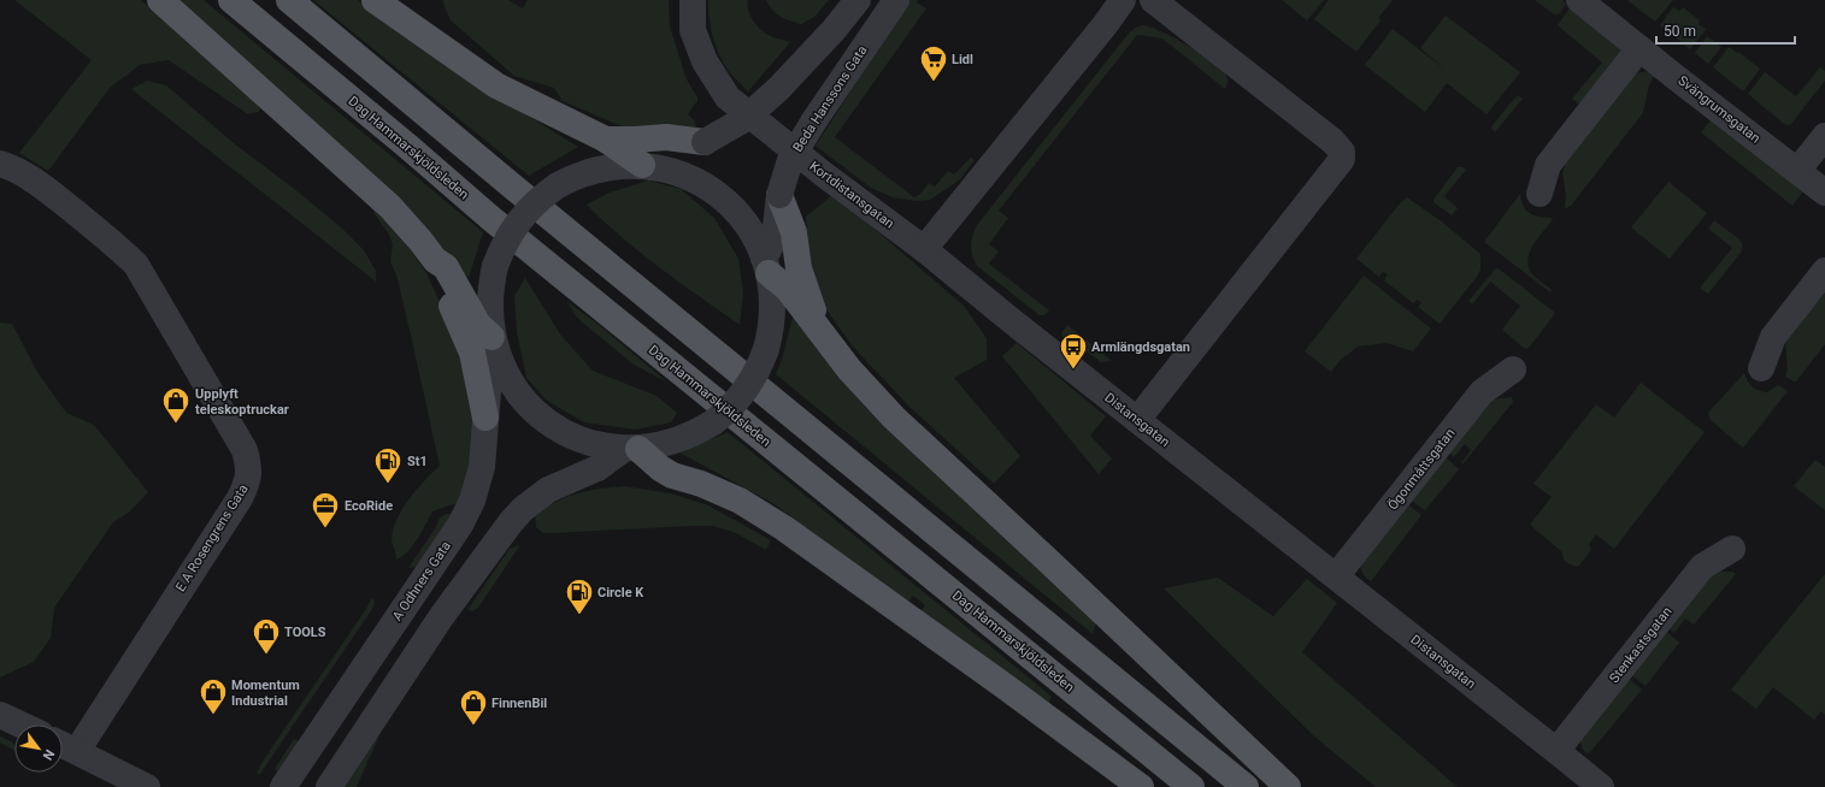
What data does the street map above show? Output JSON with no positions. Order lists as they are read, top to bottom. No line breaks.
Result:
{"streets":{"main road":["Dag Hammarskjöldsleden"],"street":["Beda Hanssons Gata","Svängrumsgatan","Kortdistansgatan","Distansgatan","Ögonmåttsgatan","E A Rosengrens Gata","A Odhners Gata","Stenkastsgatan"]},"crossings":[["Kortdistansgatan","Distansgatan"],["Distansgatan","Ögonmåttsgatan"],["Distansgatan","Stenkastsgatan"]],"places":{"supermarket":["Lidl"],"bus stop":["Armlängdsgatan"],"shop":["Upplyft teleskoptruckar","TOOLS","Momentum Industrial","FinnenBil"],"fuel station":["St1","Circle K"],"office":["EcoRide"]},"scale_bar":"50 m","north":"bottom right"}
